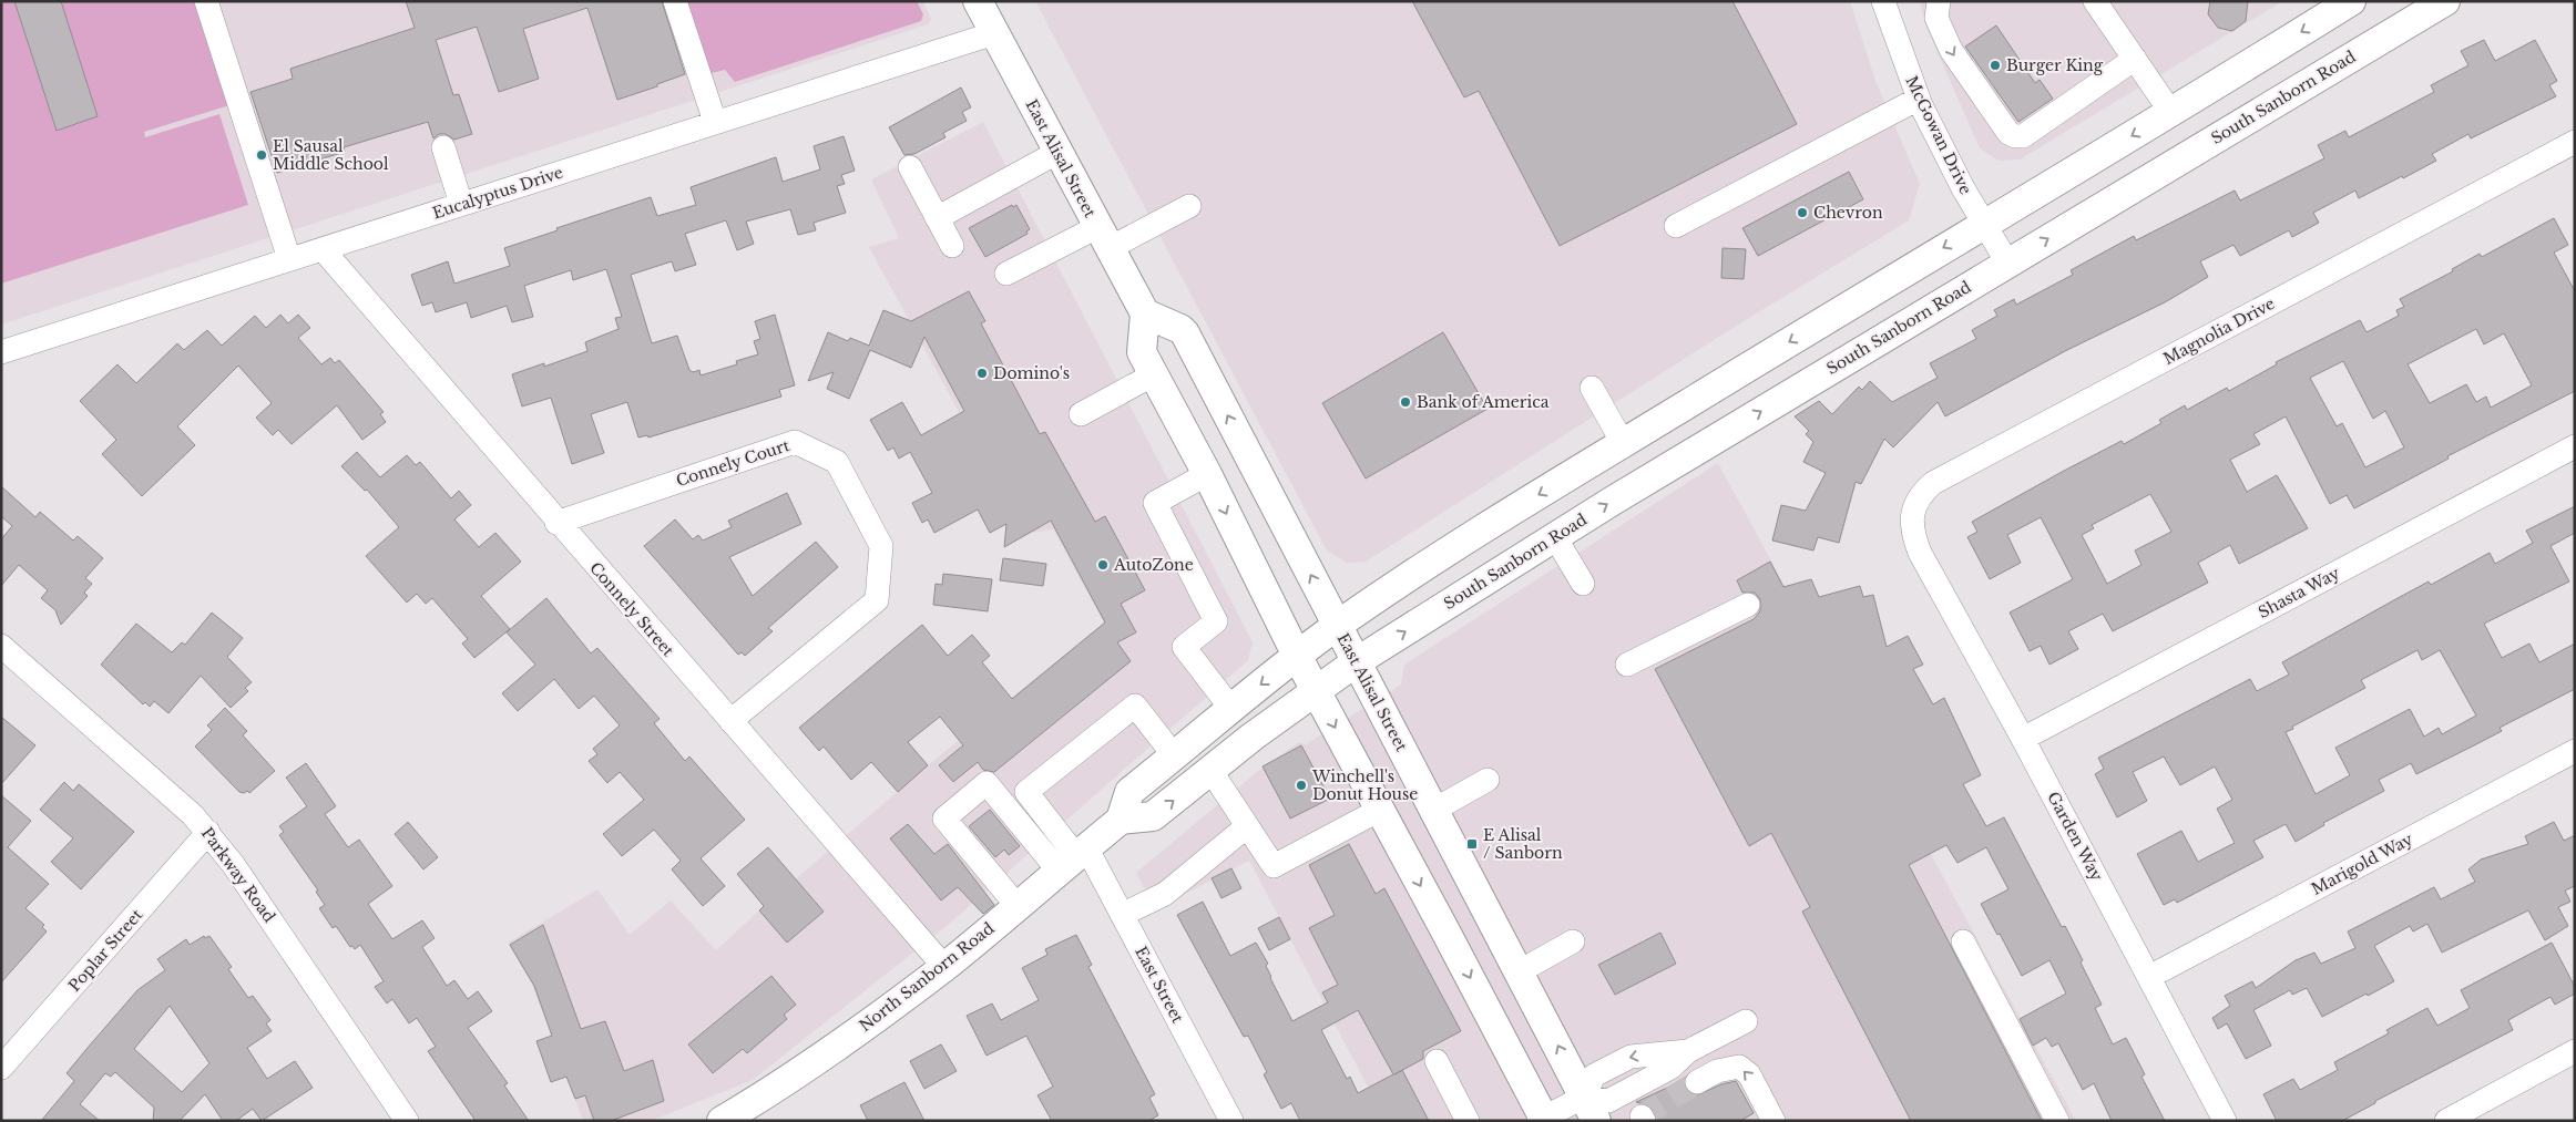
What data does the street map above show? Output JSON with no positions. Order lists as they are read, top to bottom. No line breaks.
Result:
{"streets":{"main road":["South Sanborn Road","East Alisal Street","North Sanborn Road"],"street":["McGowan Drive","Eucalyptus Drive","Magnolia Drive","Connely Court","Shasta Way","Connely Street","Garden Way","Marigold Way","Parkway Road","Poplar Street","East Street"]},"crossings":[["South Sanborn Road","McGowan Drive"],["South Sanborn Road","East Alisal Street"],["East Alisal Street","Eucalyptus Drive"],["Eucalyptus Drive","Connely Street"],["Magnolia Drive","Garden Way"],["Connely Court","Connely Street"],["Shasta Way","Garden Way"],["Connely Street","North Sanborn Road"],["Garden Way","Marigold Way"],["Parkway Road","Poplar Street"],["North Sanborn Road","East Street"]],"places":{"other":["Burger King","El Sausal Middle School","Chevron","Domino's","Bank of America","AutoZone","Winchell's Donut House"],"transit":["E Alisal / Sanborn"]}}
